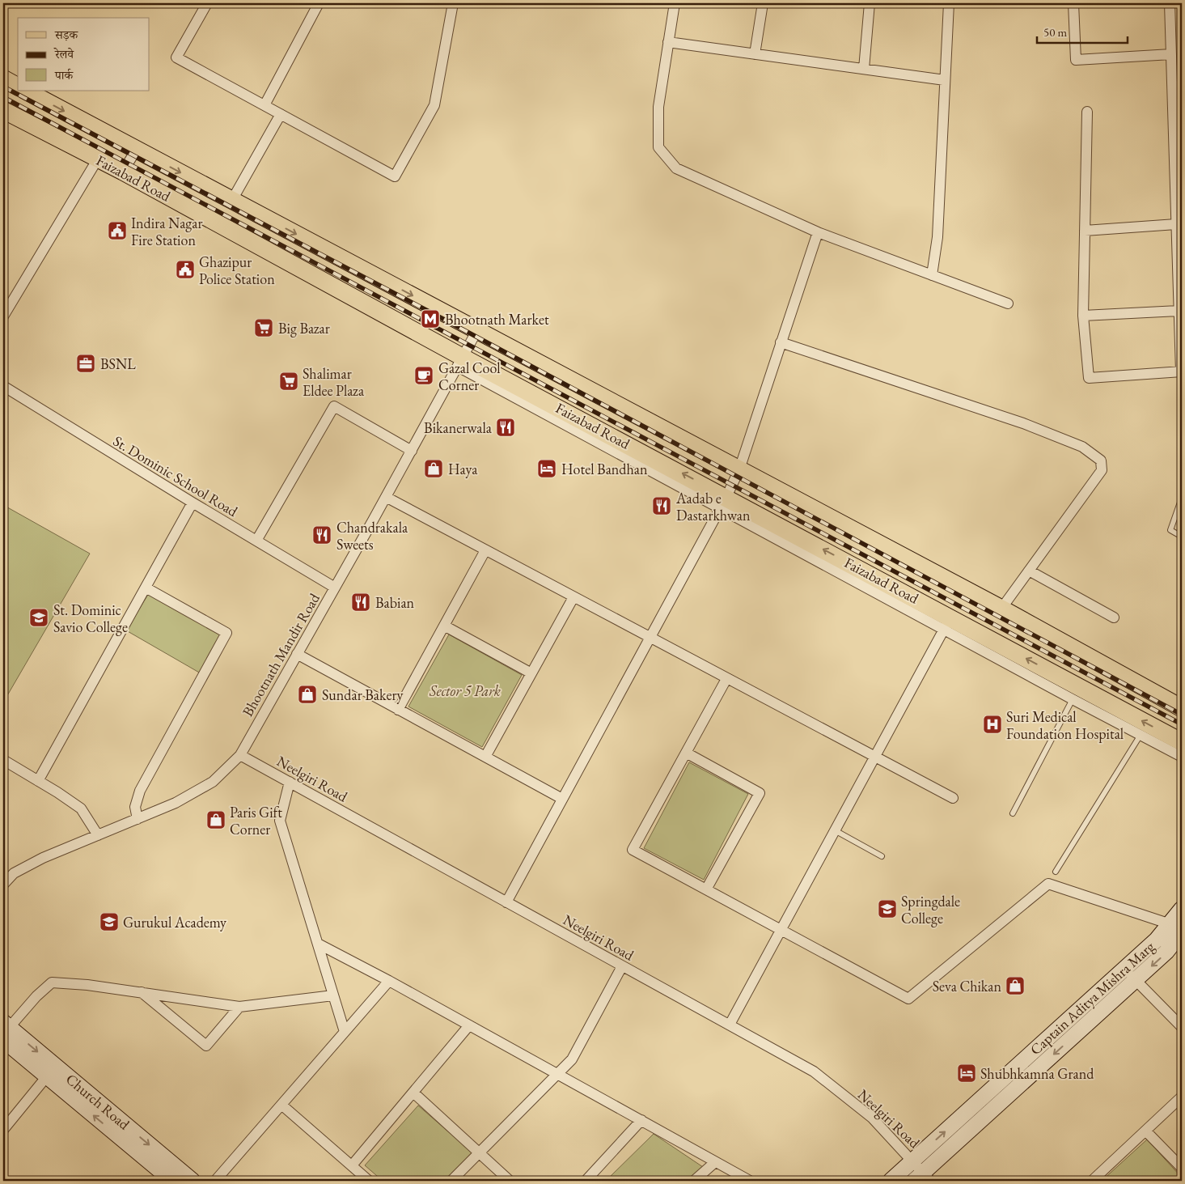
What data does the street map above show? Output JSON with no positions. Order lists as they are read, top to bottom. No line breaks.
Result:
{"streets":{"main road":["Faizabad Road"],"street":["St. Dominic School Road","Bhootnath Mandir Road","Neelgiri Road","Captain Aditya Mishra Marg","Church Road"]},"crossings":[["Faizabad Road","Bhootnath Mandir Road"],["St. Dominic School Road","Bhootnath Mandir Road"],["Bhootnath Mandir Road","Neelgiri Road"],["Neelgiri Road","Captain Aditya Mishra Marg"]],"parks":["Sector 5 Park"],"places":{"public building":["Indira Nagar Fire Station","Ghazipur Police Station"],"metro station":["Bhootnath Market"],"supermarket":["Big Bazar","Shalimar Eldee Plaza"],"office":["BSNL"],"cafe":["Gazal Cool Corner"],"restaurant":["Bikanerwala","Aadab e Dastarkhwan","Chandrakala Sweets","Babian"],"shop":["Haya","Sundar Bakery","Paris Gift Corner","Seva Chikan"],"hotel":["Hotel Bandhan","Shubhkamna Grand"],"school or university":["St. Dominic Savio College","Springdale College","Gurukul Academy"],"hospital":["Suri Medical Foundation Hospital"]},"legend":["सड़क","रेलवे","पार्क"],"scale_bar":"50 m"}
